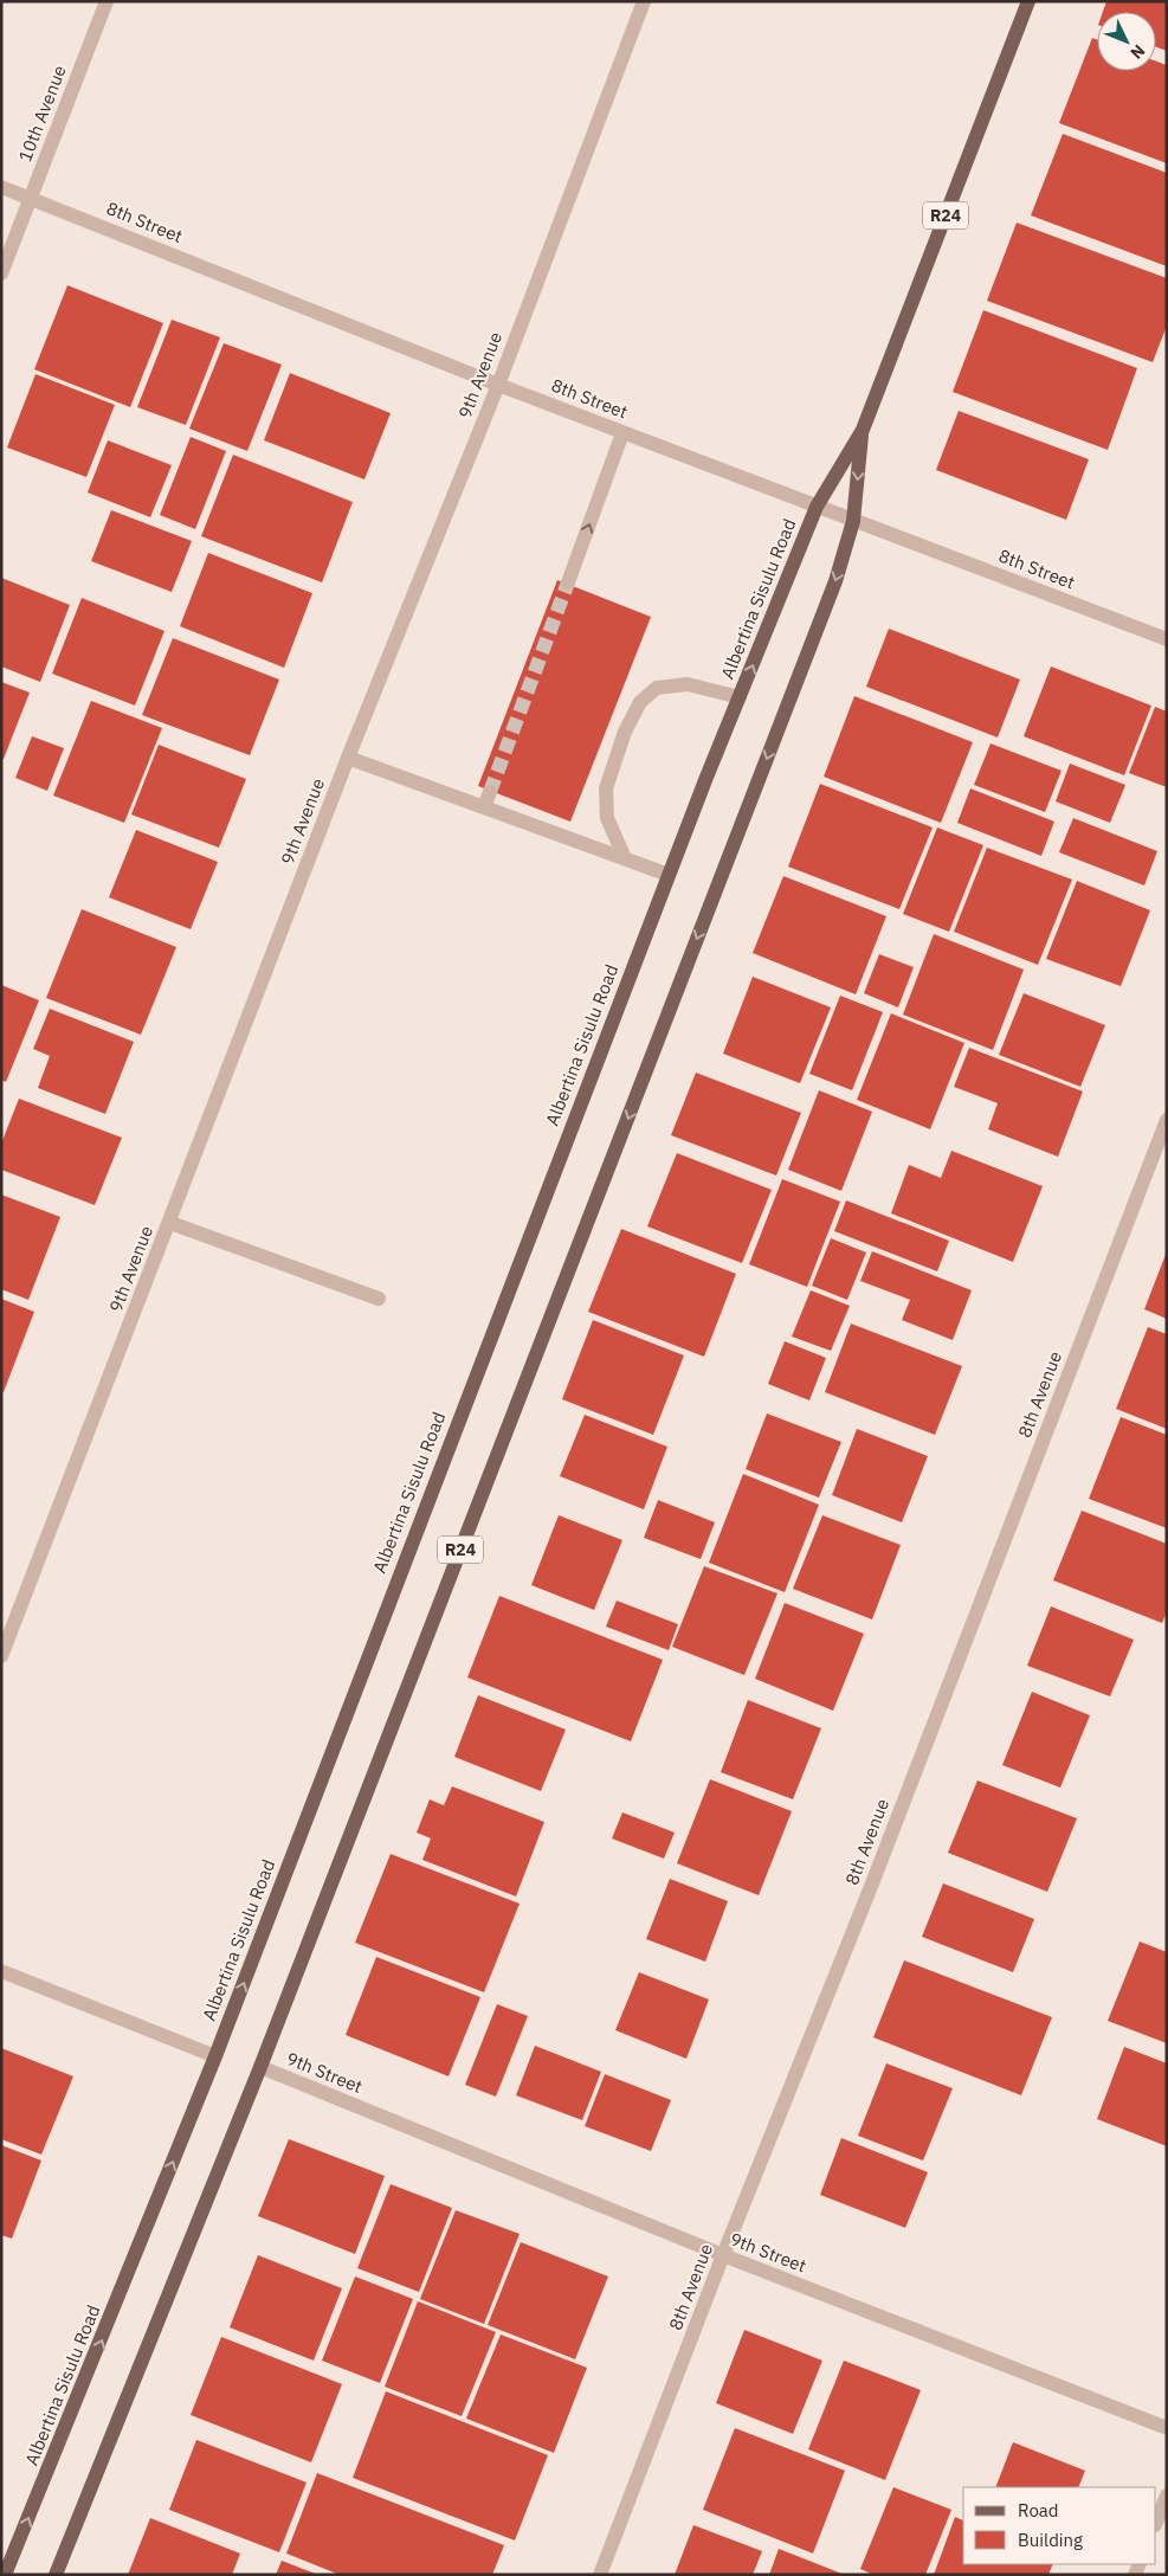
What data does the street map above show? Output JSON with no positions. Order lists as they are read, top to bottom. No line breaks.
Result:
{"streets":{"main road":["R24","Albertina Sisulu Road"],"street":["10th Avenue","8th Street","9th Avenue","8th Avenue","9th Street"]},"crossings":[["10th Avenue","8th Street"],["8th Street","9th Avenue"],["8th Street","Albertina Sisulu Road"],["Albertina Sisulu Road","9th Street"],["8th Avenue","9th Street"]],"legend":["Road","Building"],"north":"bottom right"}
